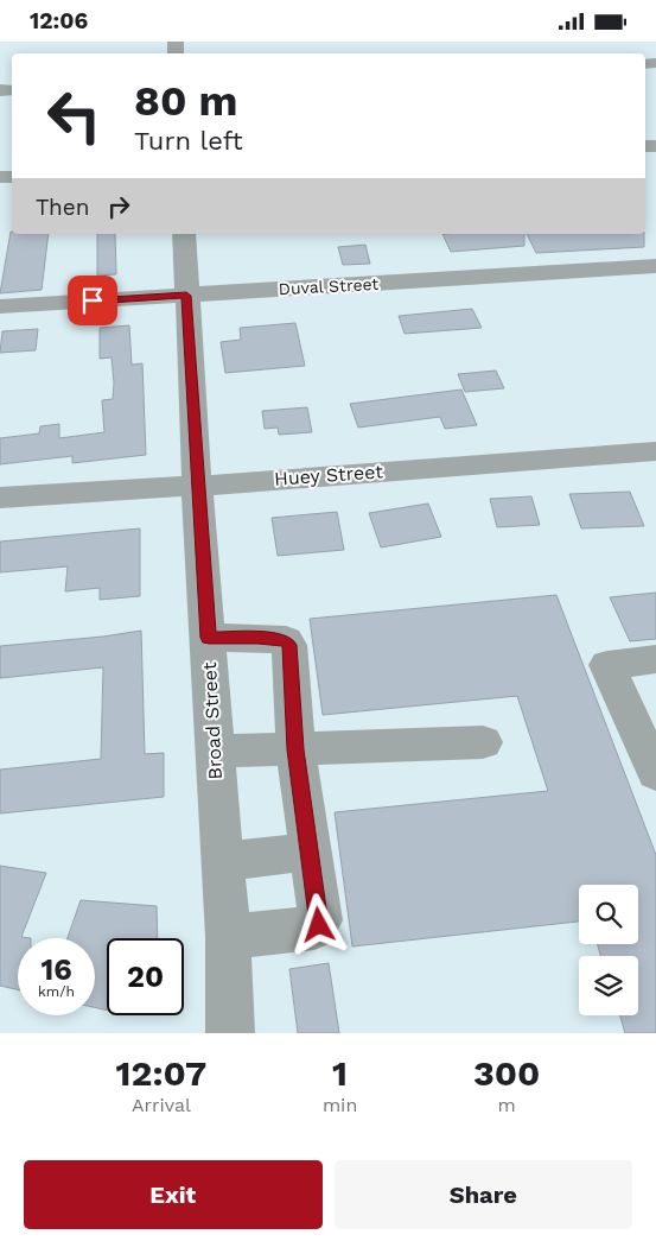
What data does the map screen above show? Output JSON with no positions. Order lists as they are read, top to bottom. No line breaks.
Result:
{"streets":{"street":["Duval Street","Huey Street","Broad Street"]},"crossings":[["Duval Street","Broad Street"],["Huey Street","Broad Street"]],"page":{"status":"12:06","turn":["80 m","Turn left"],"then":"Then","speed":"16 km/h","limit":"20","eta":["12:07","Arrival","1","min","300","m"],"buttons":["Exit","Share"]}}
